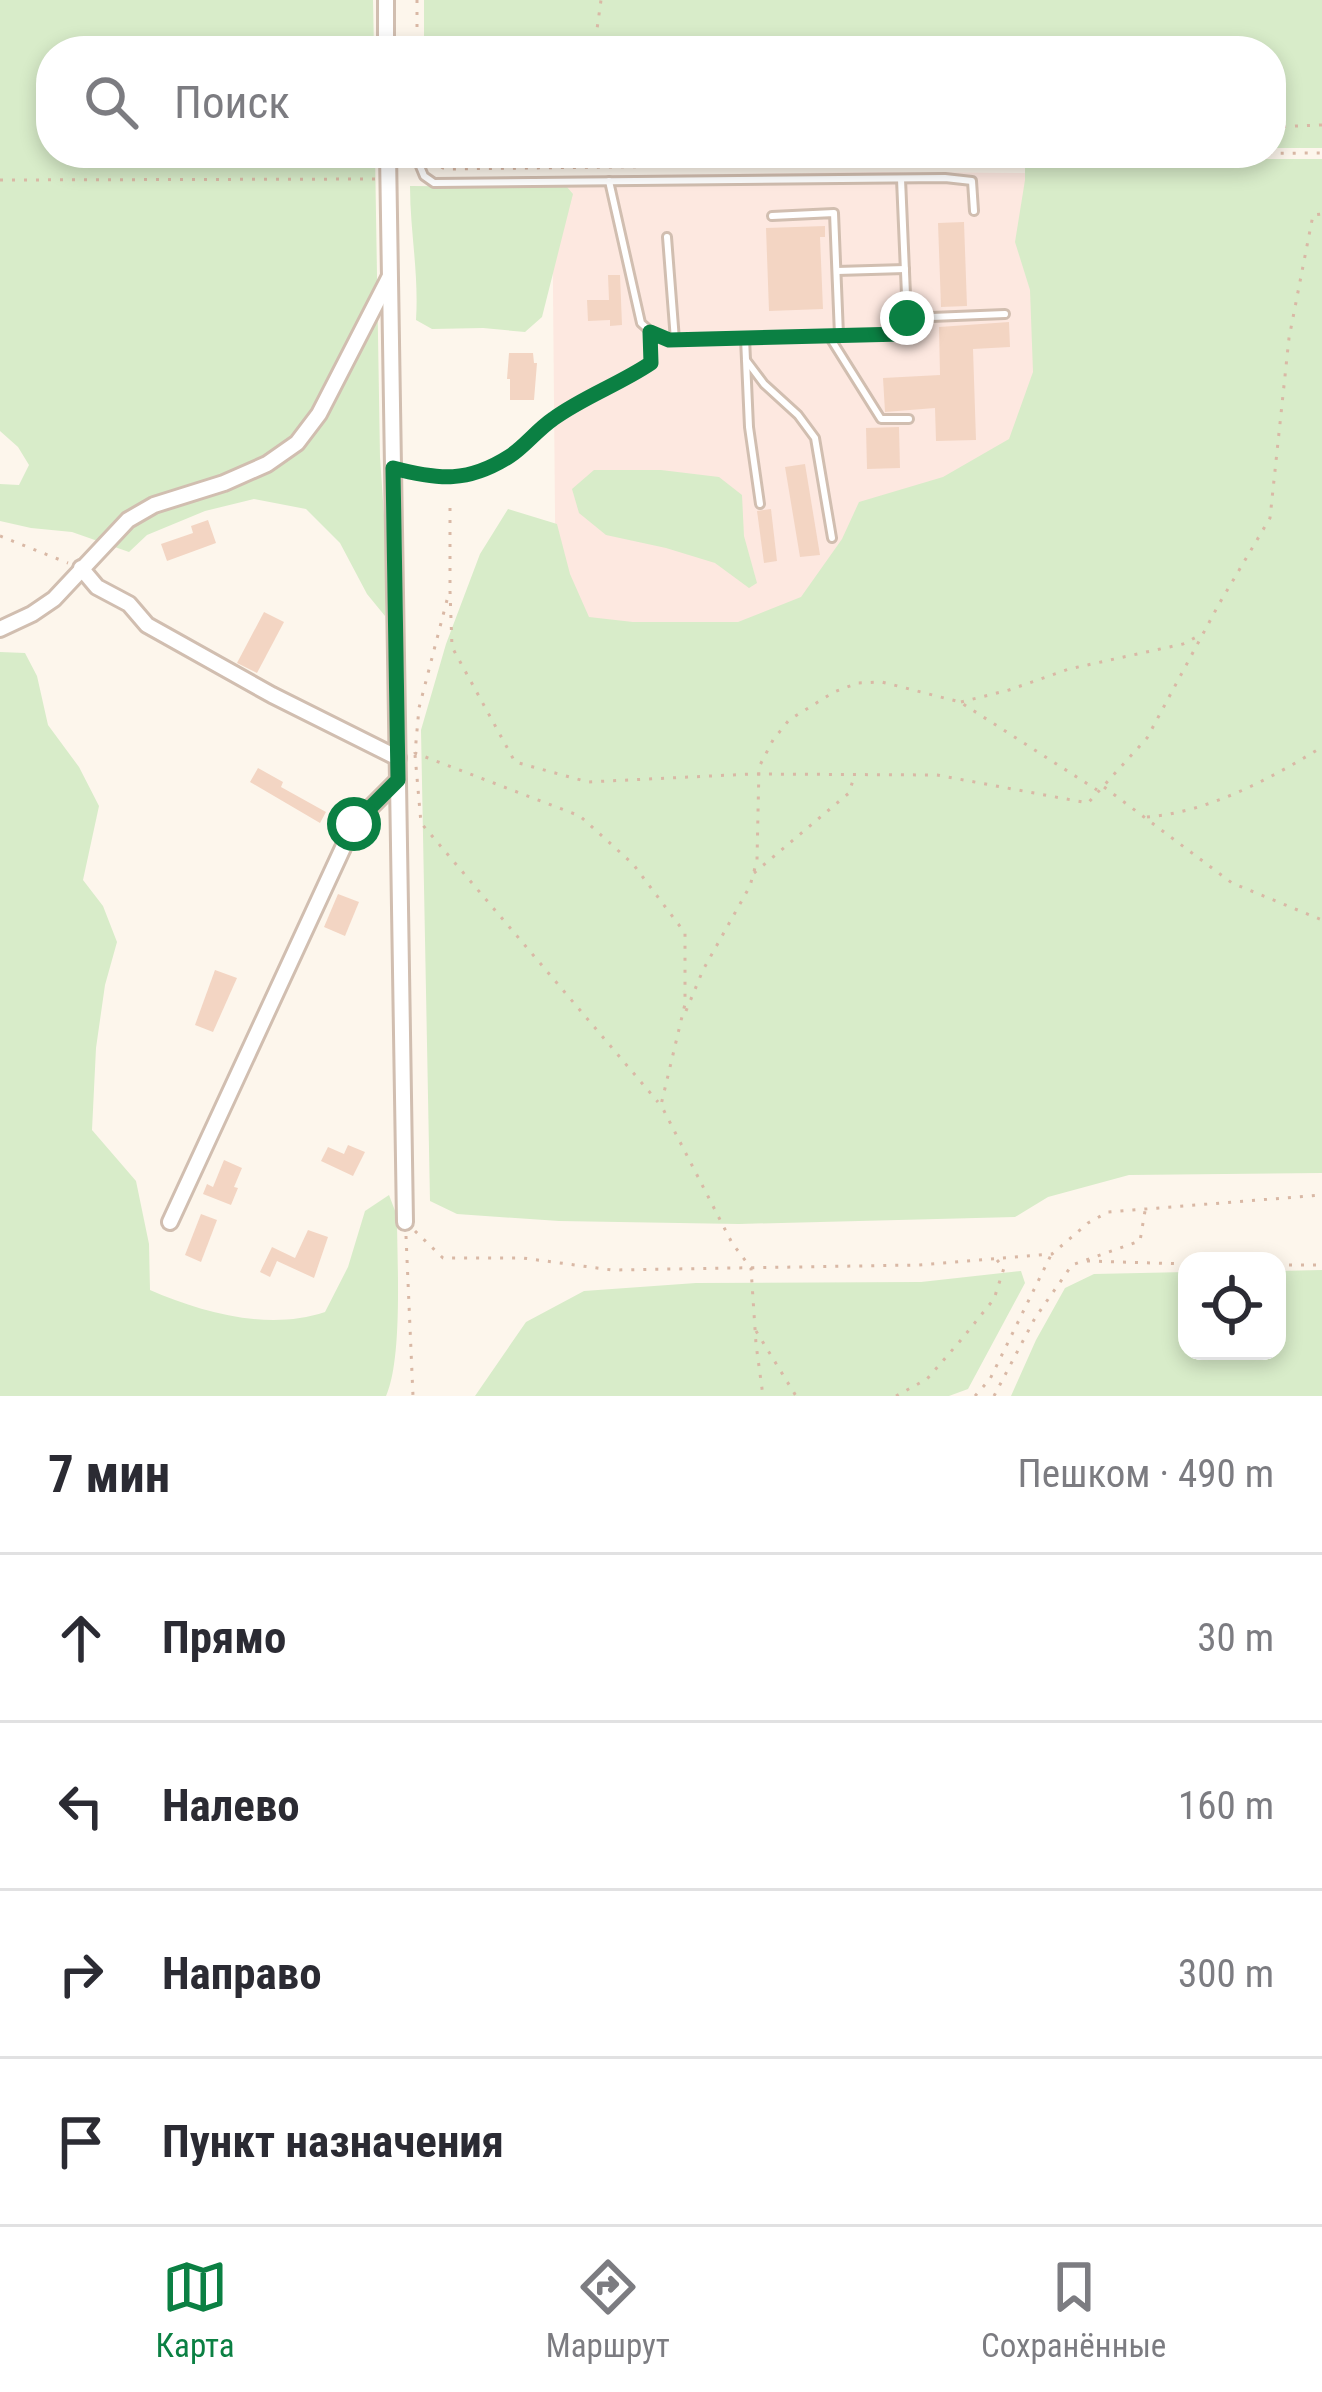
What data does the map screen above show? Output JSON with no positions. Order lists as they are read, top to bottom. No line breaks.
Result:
{"page":{"search":"Поиск","heading":["7 мин","Пешком · 490 m"],"list":[["Прямо","30 m"],["Налево","160 m"],["Направо","300 m"],"Пункт назначения"],"nav":["Карта","Маршрут","Сохранённые"]}}
